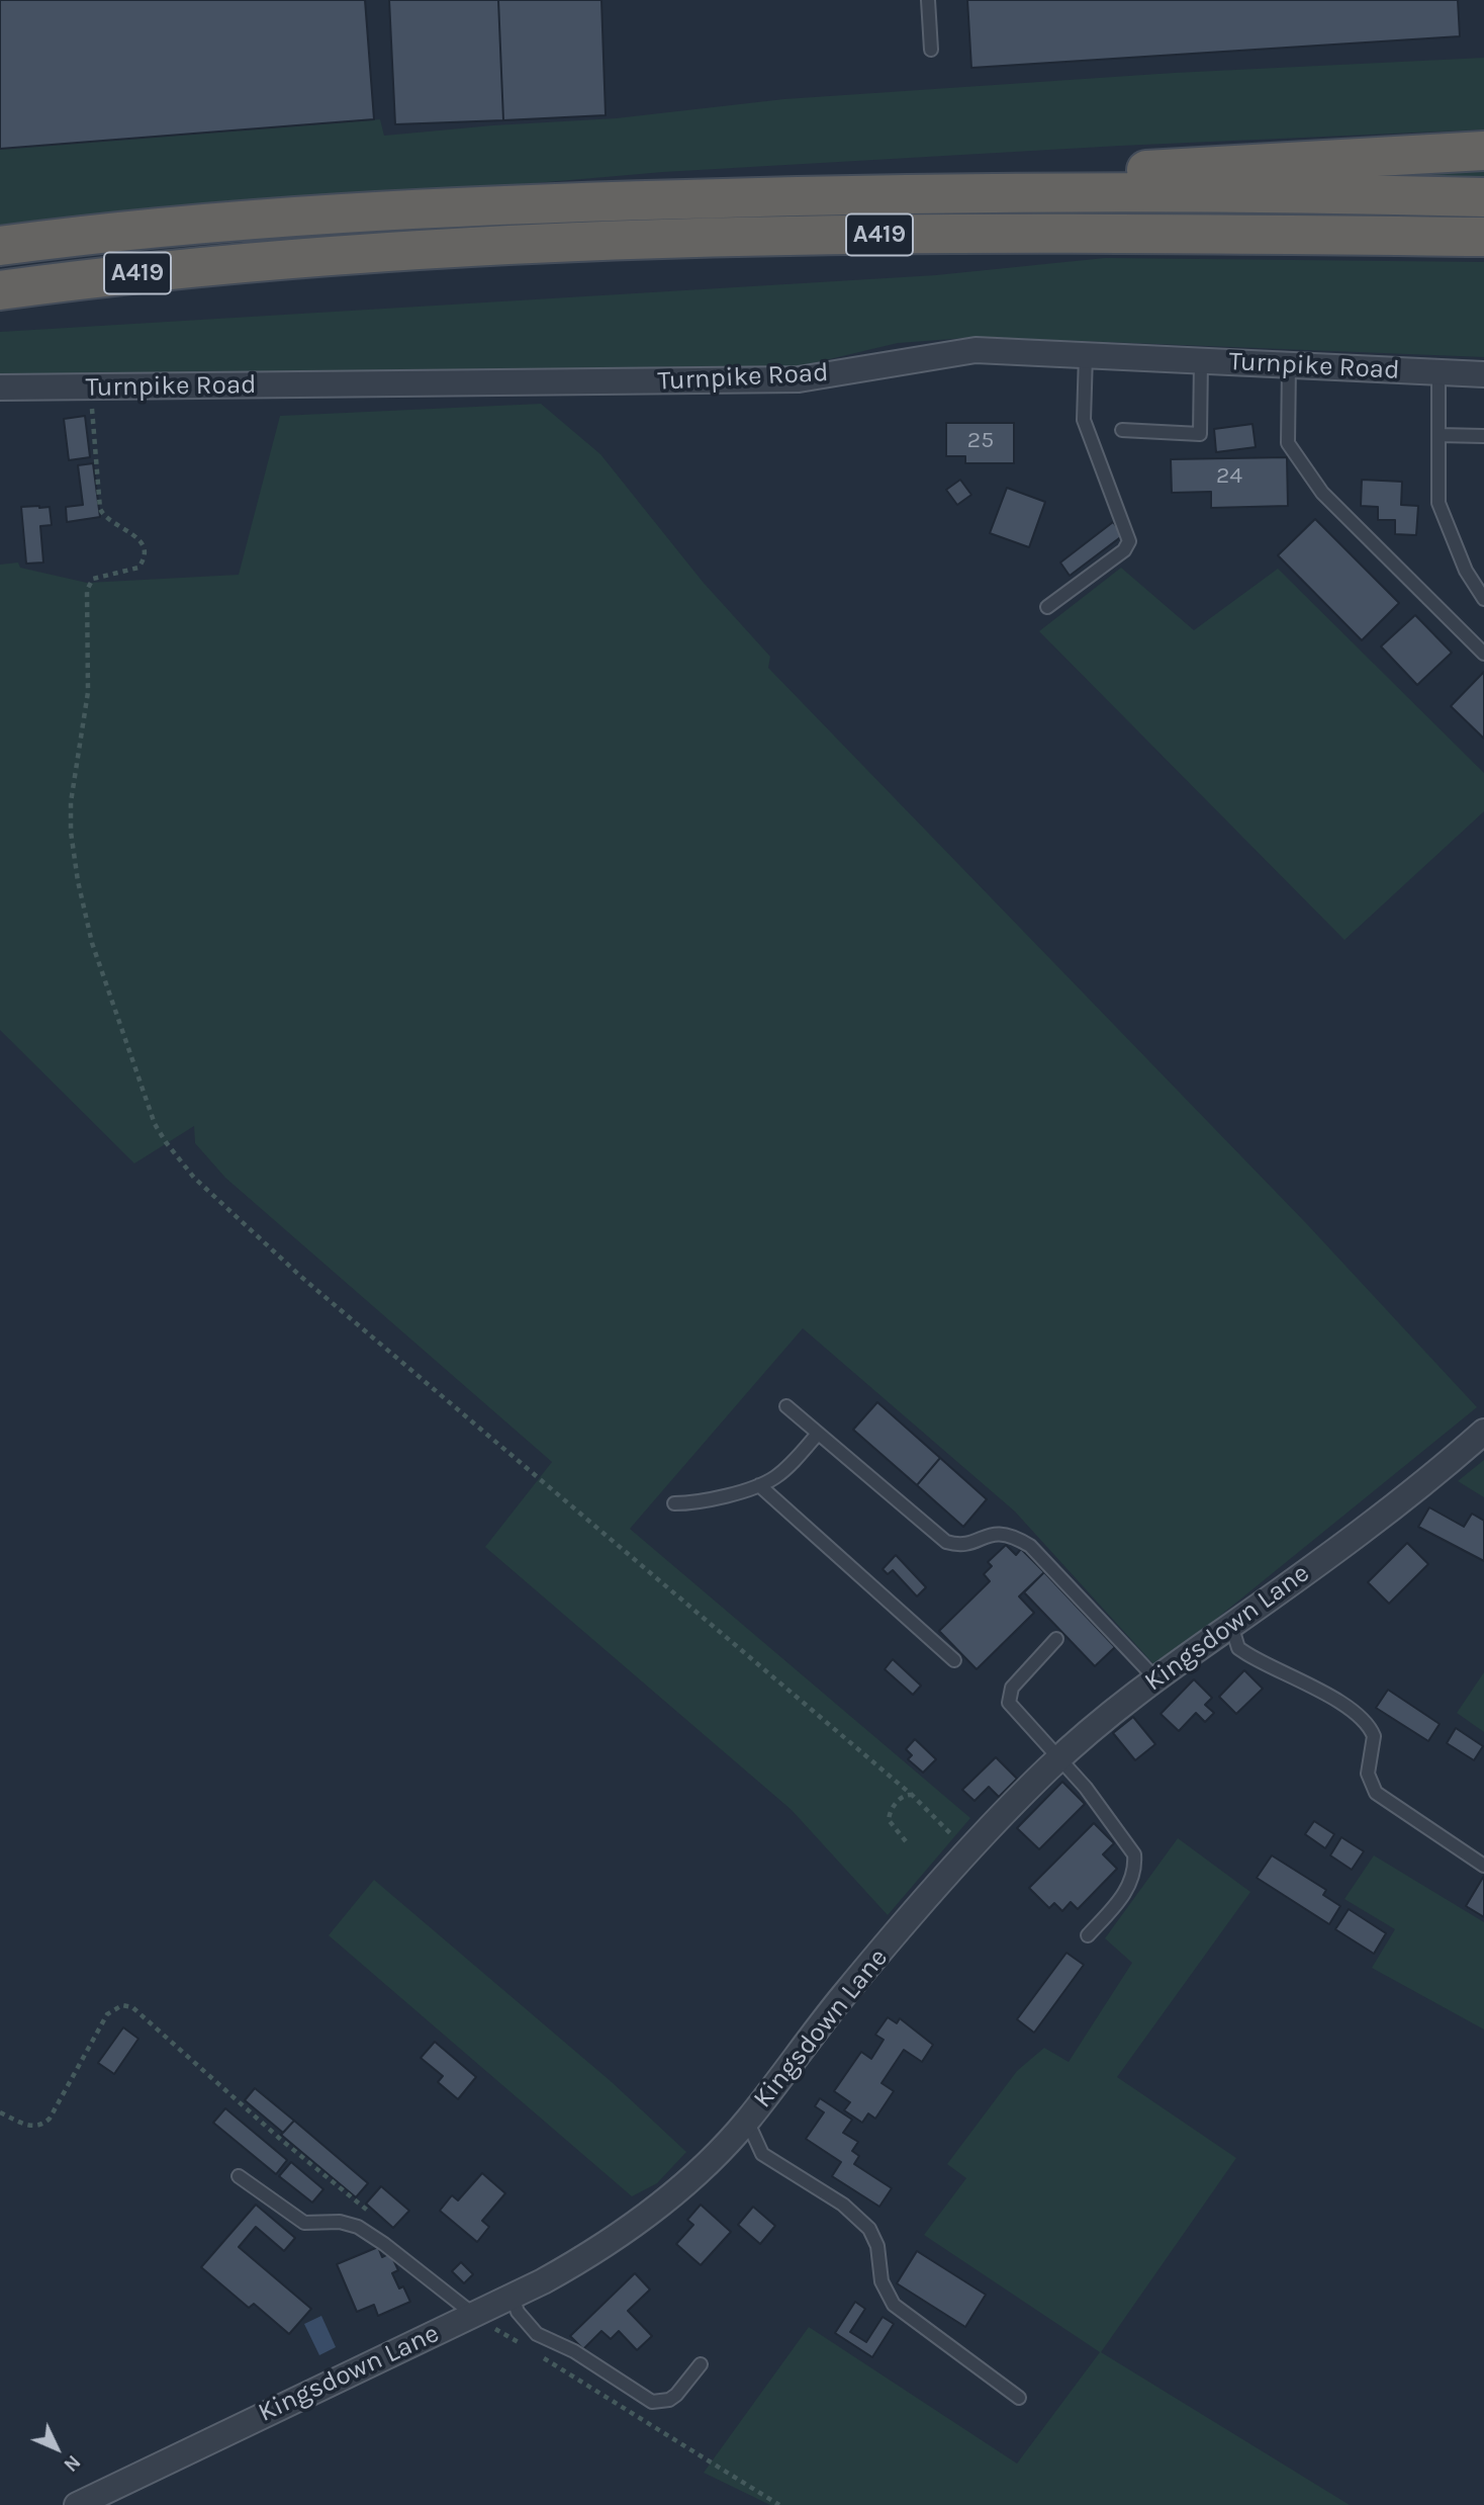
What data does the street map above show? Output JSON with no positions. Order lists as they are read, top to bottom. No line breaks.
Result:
{"streets":{"highway":["A419"],"street":["Turnpike Road","Kingsdown Lane"]},"house_numbers":["25","24"],"north":"bottom right"}
